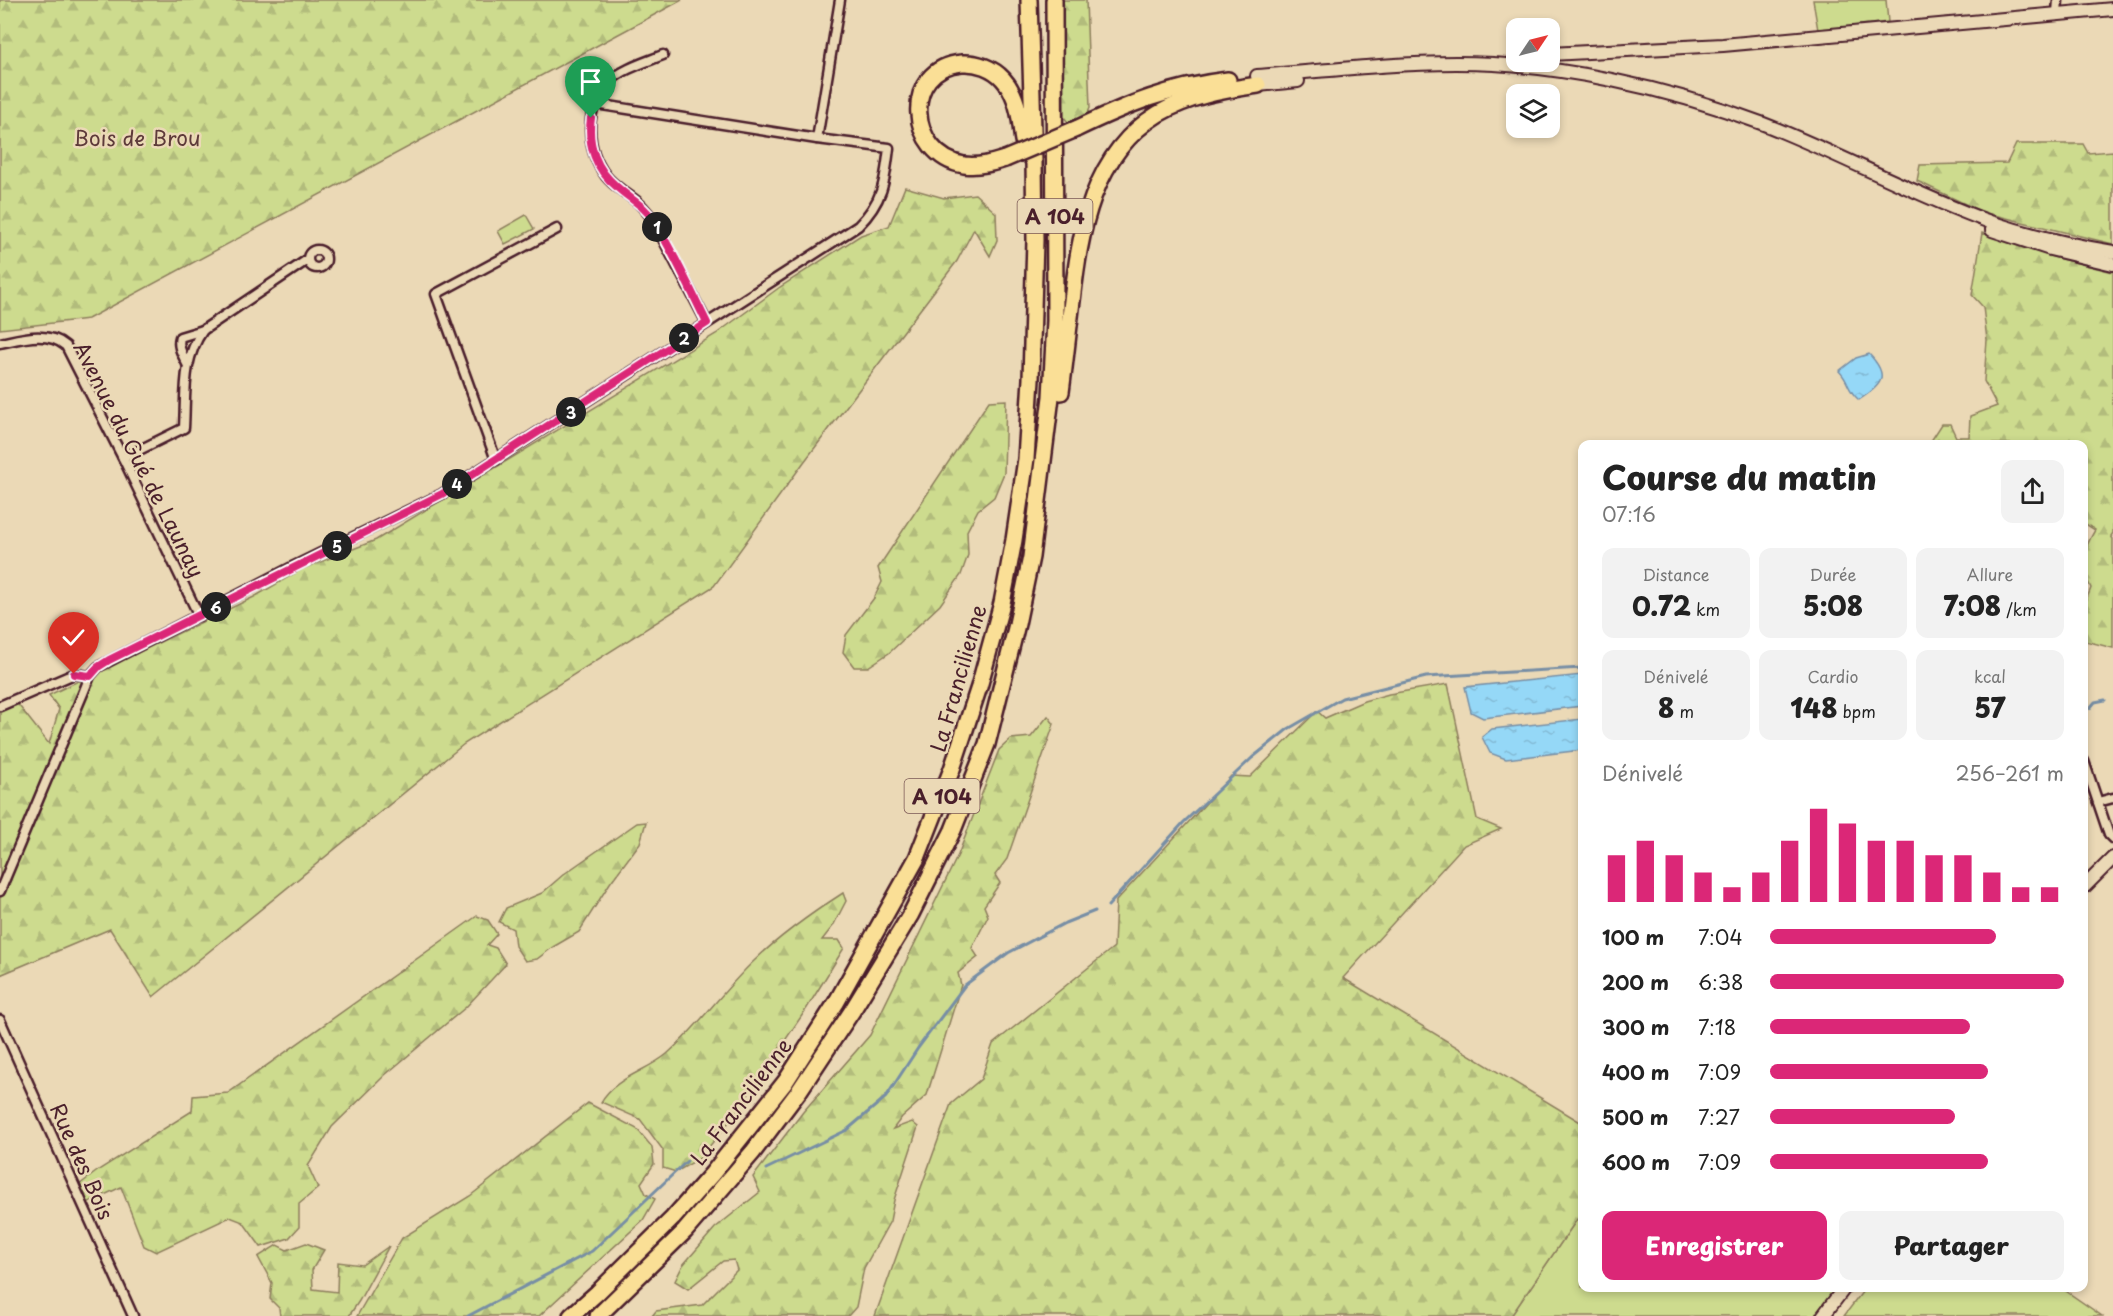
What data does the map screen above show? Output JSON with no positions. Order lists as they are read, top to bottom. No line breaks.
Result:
{"streets":{"highway":["A 104","La Francilienne"],"street":["Avenue du Gué de Launay","Rue des Bois"]},"parks":["Bois de Brou"],"north":"top right","page":{"pins":["1","2","3","4","5","6"],"heading":["Course du matin","07:16"],"stats":[["Distance","0.72 km"],["Durée","5:08"],["Allure","7:08 /km"],["Dénivelé","8 m"],["Cardio","148 bpm"],["kcal","57"]],"chart":["Dénivelé","256–261 m"],"list":[{"name":"100 m","note":"7:04"},{"name":"200 m","note":"6:38"},{"name":"300 m","note":"7:18"},{"name":"400 m","note":"7:09"},{"name":"500 m","note":"7:27"},{"name":"600 m","note":"7:09"}],"buttons":["Enregistrer","Partager"]}}
